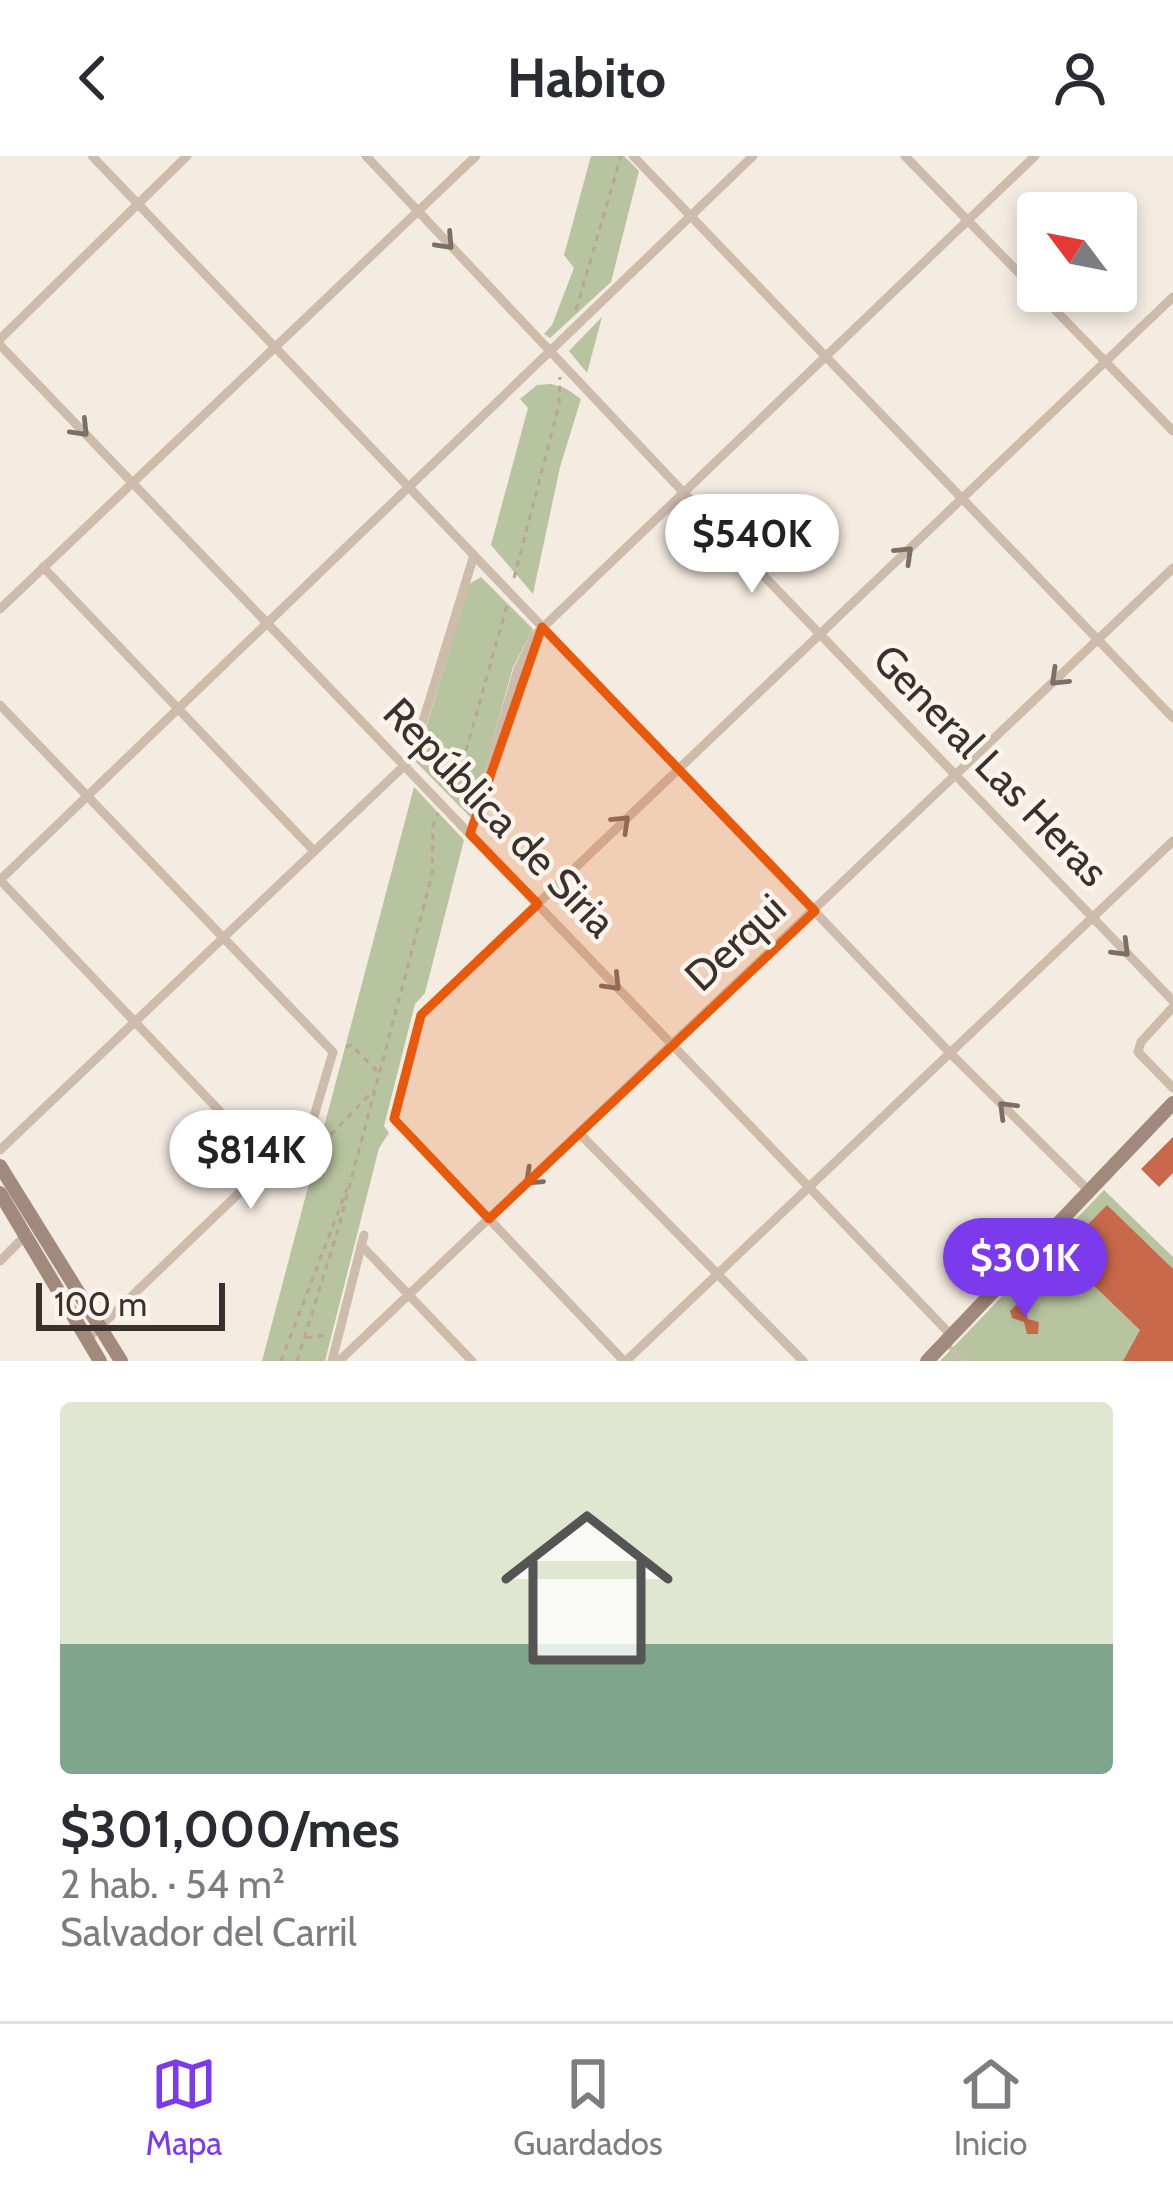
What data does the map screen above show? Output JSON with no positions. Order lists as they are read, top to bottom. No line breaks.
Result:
{"streets":{"street":["General Las Heras","República de Siria","Derqui"]},"crossings":[["General Las Heras","Derqui"],["República de Siria","Derqui"]],"scale_bar":"100 m","north":"top left","page":{"header":"Habito","price":["$540K","$814K","$301K"],"scale":"100 m","list":[{"name":"$301,000/mes","note":"2 hab. · 54 m² · Salvador del Carril"}],"tabs":["Mapa","Guardados","Inicio"]}}
